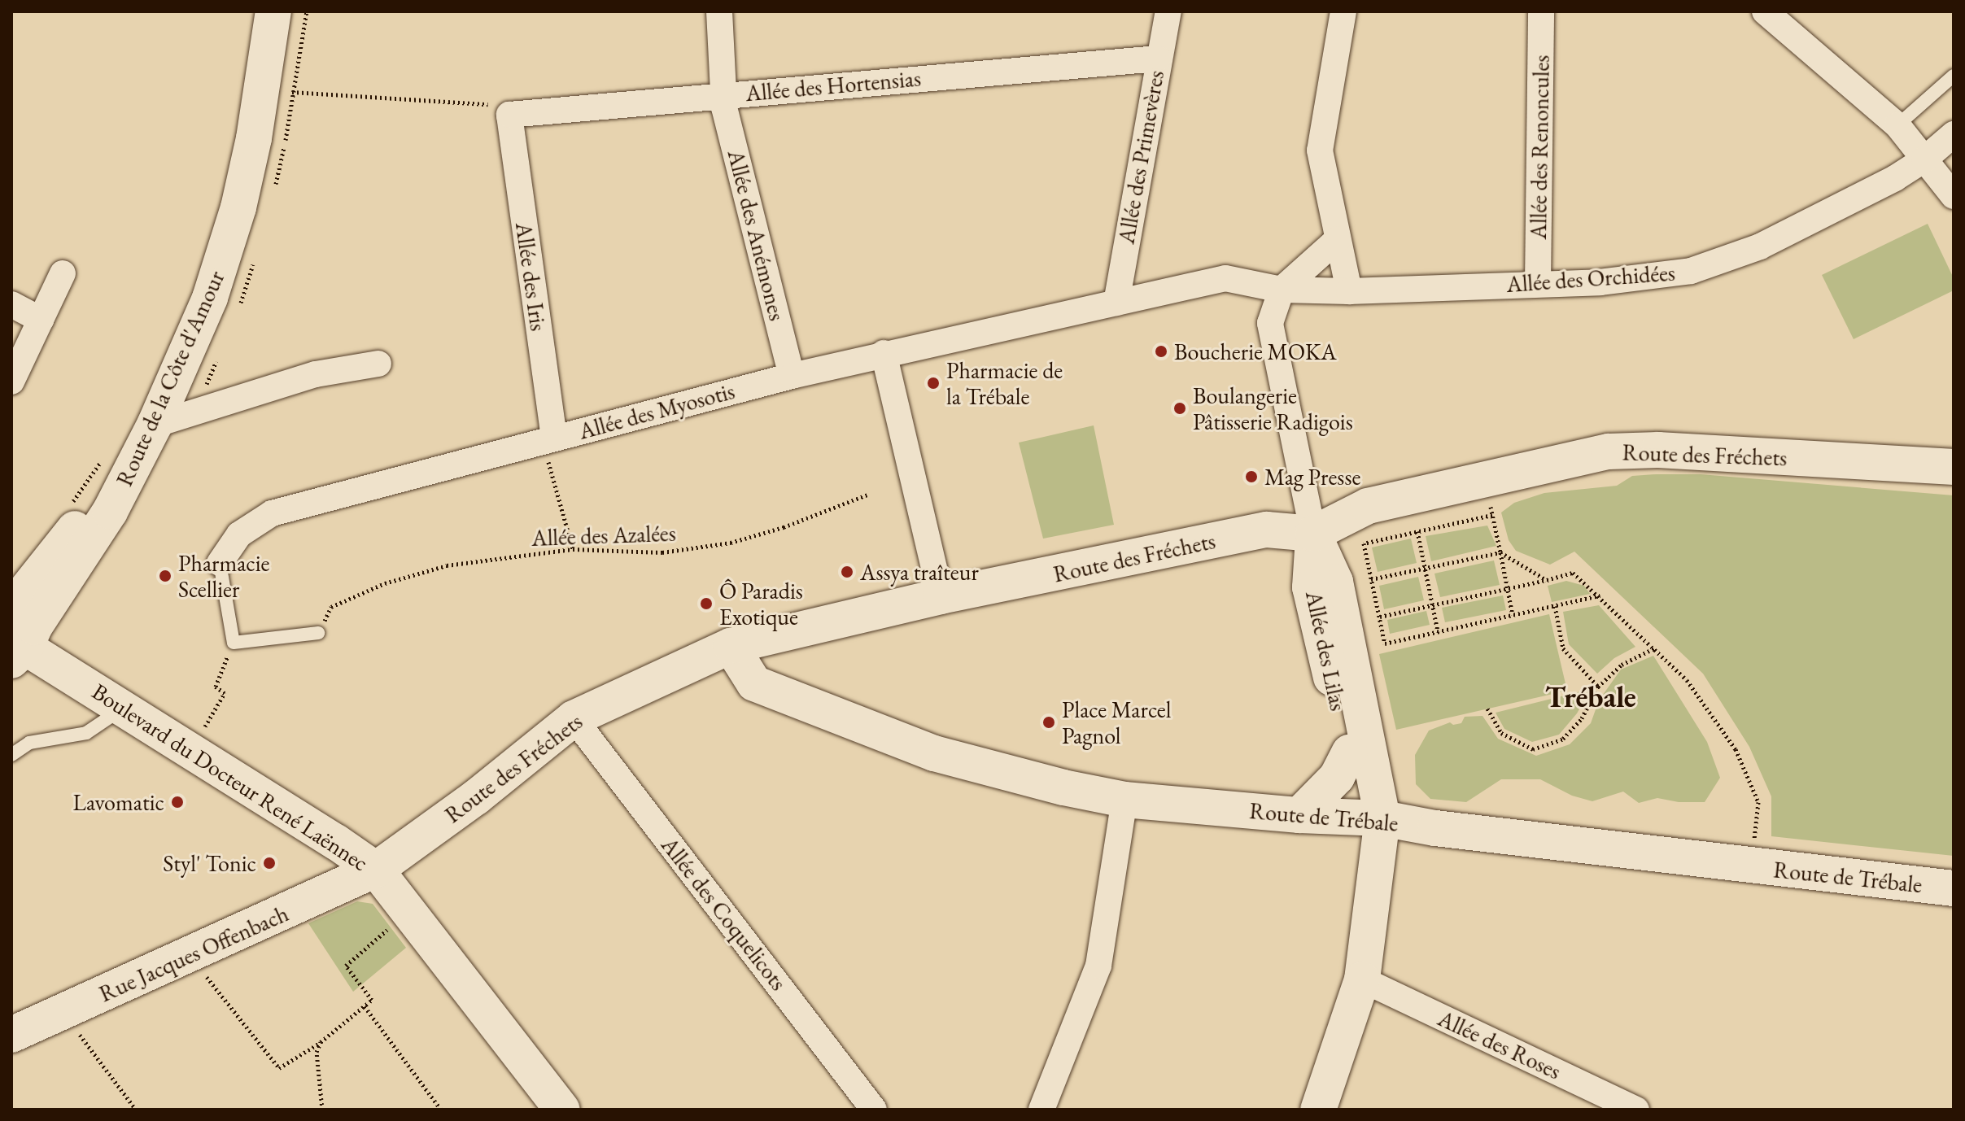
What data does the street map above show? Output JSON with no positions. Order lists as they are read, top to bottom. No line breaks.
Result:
{"streets":{"street":["Allée des Hortensias","Allée des Renoncules","Allée des Primevères","Allée des Anémones","Allée des Iris","Allée des Orchidées","Route de la Côte d'Amour","Allée des Myosotis","Route des Fréchets","Allée des Lilas","Boulevard du Docteur René Laënnec","Route de Trébale","Allée des Coquelicots","Rue Jacques Offenbach","Allée des Roses"],"path":["Allée des Azalées"]},"crossings":[["Allée des Hortensias","Allée des Primevères"],["Allée des Hortensias","Allée des Anémones"],["Allée des Hortensias","Allée des Iris"],["Allée des Renoncules","Allée des Orchidées"],["Allée des Primevères","Allée des Myosotis"],["Allée des Anémones","Allée des Myosotis"],["Allée des Iris","Allée des Myosotis"],["Route de la Côte d'Amour","Boulevard du Docteur René Laënnec"],["Route des Fréchets","Allée des Lilas"],["Route des Fréchets","Boulevard du Docteur René Laënnec"],["Route des Fréchets","Route de Trébale"],["Route des Fréchets","Allée des Coquelicots"],["Route des Fréchets","Rue Jacques Offenbach"],["Allée des Lilas","Route de Trébale"],["Allée des Lilas","Allée des Roses"],["Boulevard du Docteur René Laënnec","Rue Jacques Offenbach"]],"districts":["Trébale"],"places":["Boucherie MOKA","Pharmacie de la Trébale","Boulangerie Pâtisserie Radigois","Mag Presse","Assya traîteur","Pharmacie Scellier","Ô Paradis Exotique","Place Marcel Pagnol","Lavomatic","Styl' Tonic"]}
